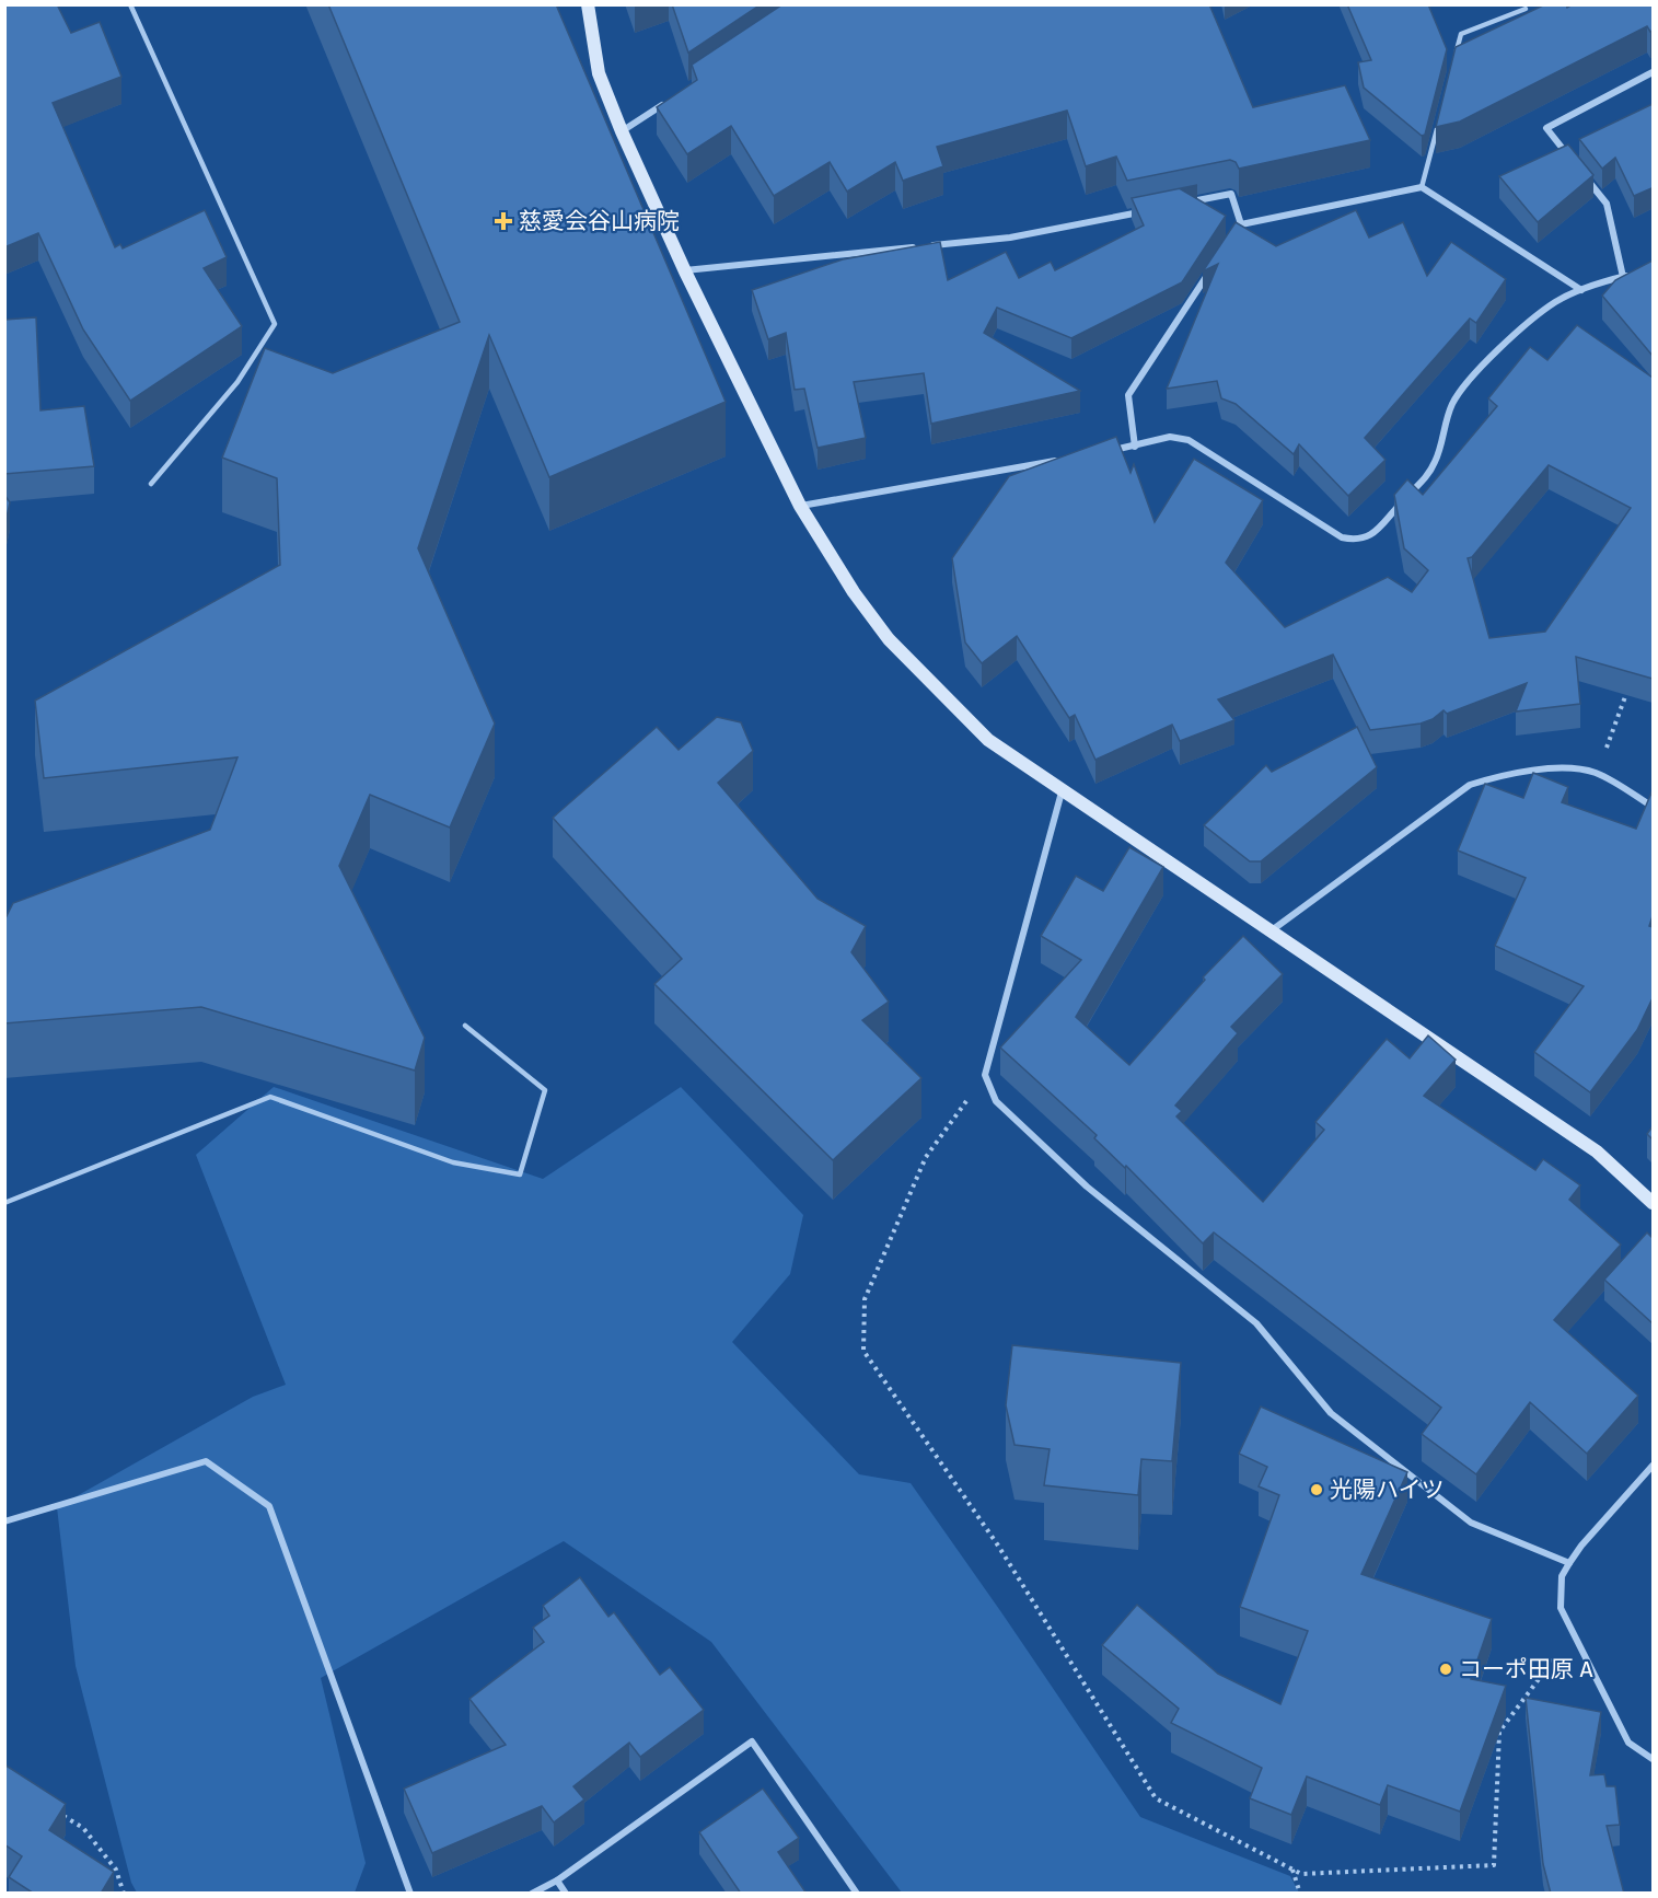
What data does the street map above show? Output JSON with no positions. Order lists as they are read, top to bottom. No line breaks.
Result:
{"places":{"health":["慈愛会谷山病院"],"other":["光陽ハイツ","コーポ田原 A"]}}
